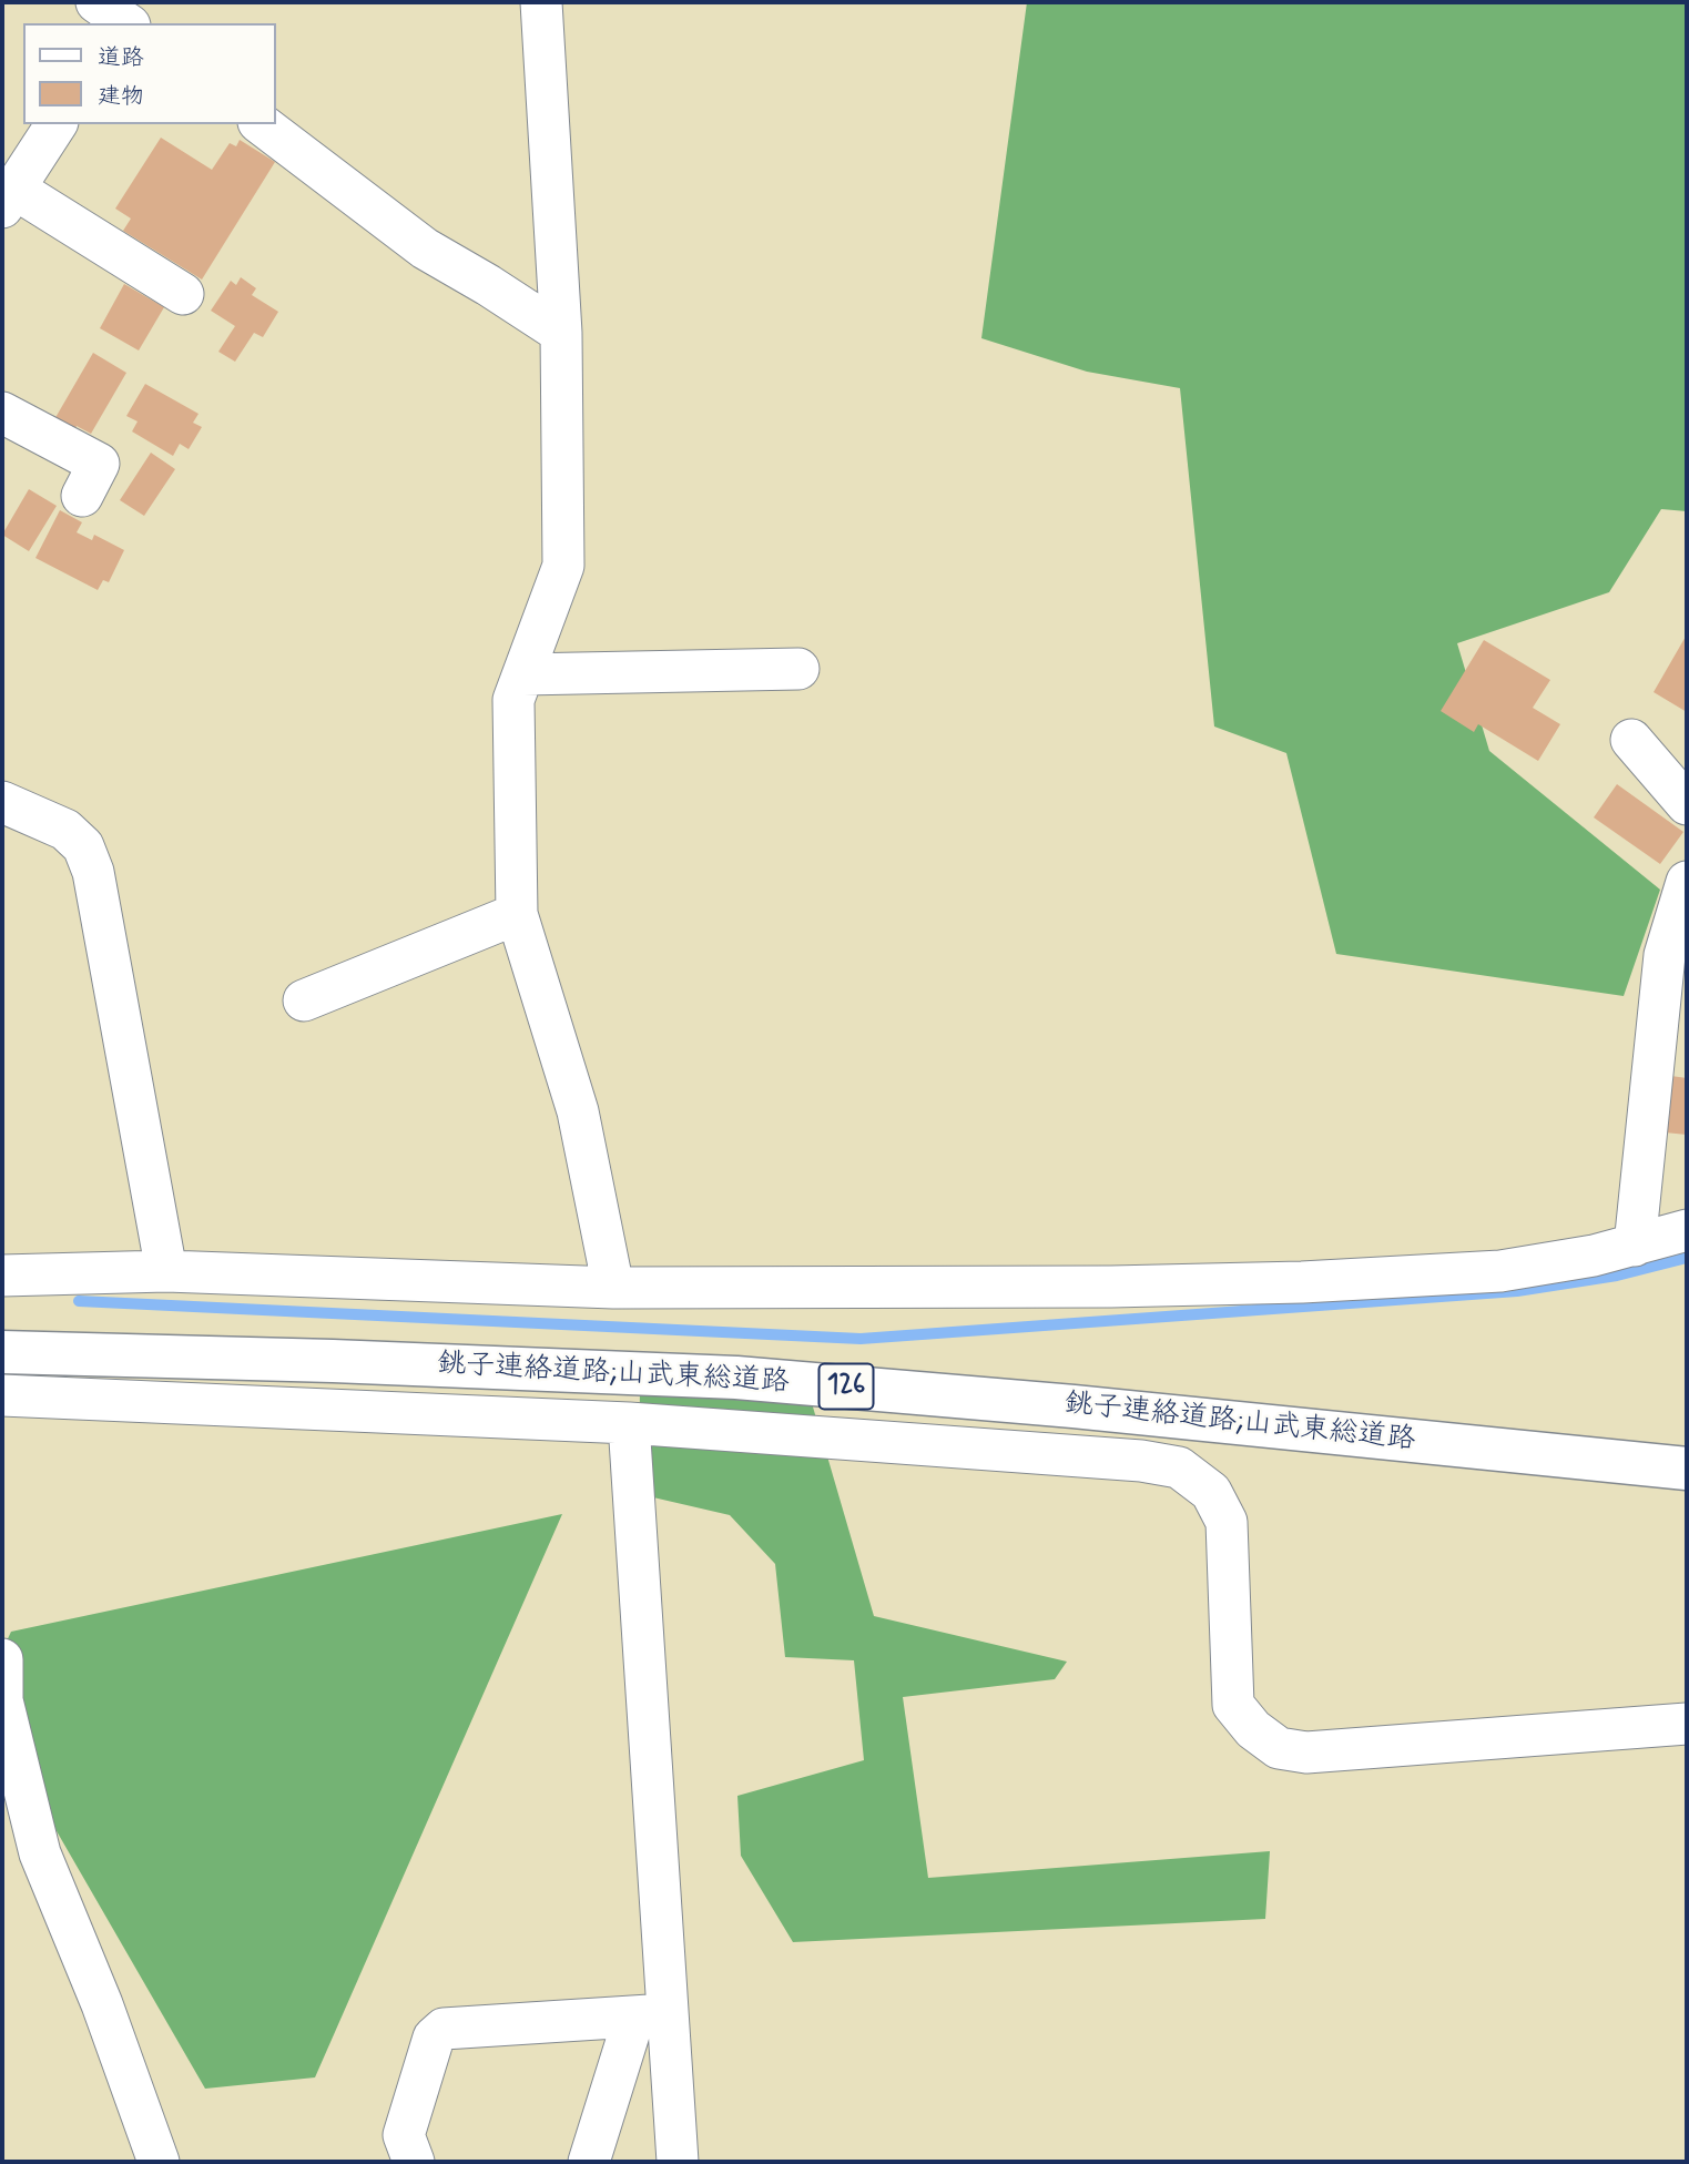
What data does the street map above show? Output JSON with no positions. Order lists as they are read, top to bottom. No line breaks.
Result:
{"streets":{"highway":["銚子連絡道路;山武東総道路","126"]},"legend":["道路","建物"]}
